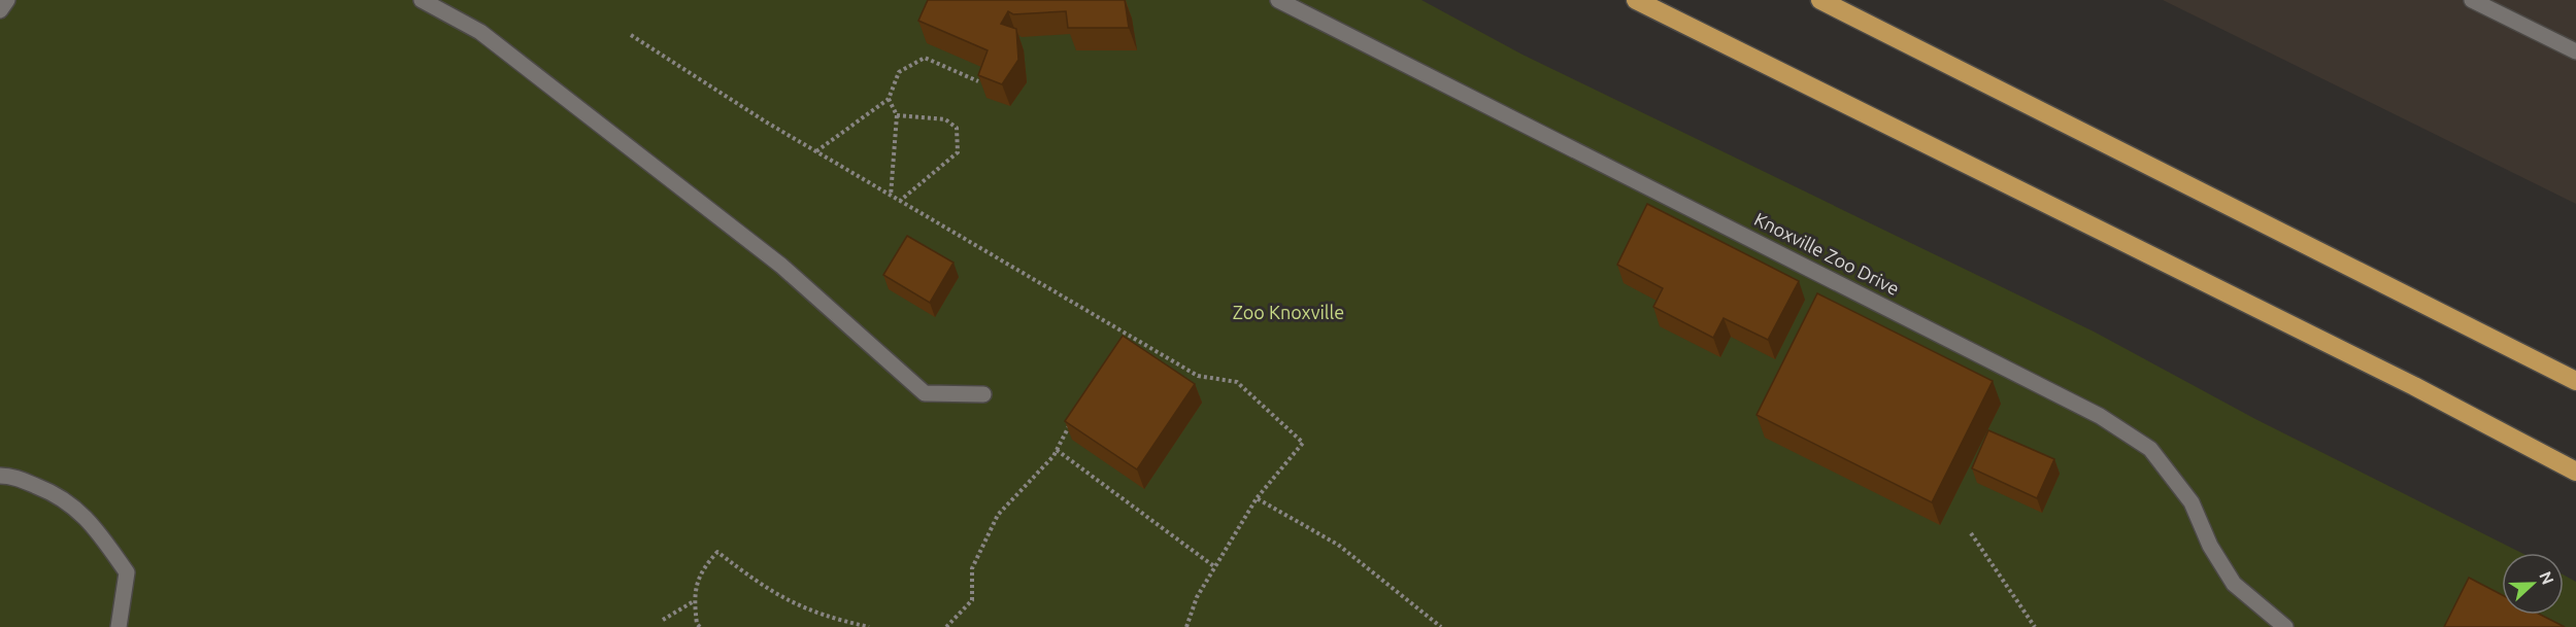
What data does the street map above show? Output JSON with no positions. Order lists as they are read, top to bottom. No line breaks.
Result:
{"streets":{"street":["Knoxville Zoo Drive"]},"parks":["Zoo Knoxville"],"north":"right"}
